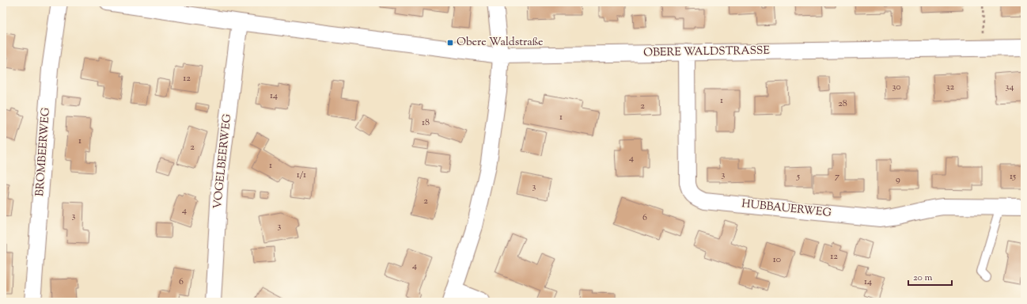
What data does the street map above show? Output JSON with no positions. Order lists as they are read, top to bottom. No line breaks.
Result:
{"streets":{"street":["OBERE WALDSTRASSE","BROMBEERWEG","VOGELBEERWEG","HUBBAUERWEG"]},"crossings":[["OBERE WALDSTRASSE","VOGELBEERWEG"],["OBERE WALDSTRASSE","HUBBAUERWEG"]],"places":{"transit":["Obere Waldstraße"]},"house_numbers":["12","30","32","34","14","1","28","2","1","18","1","2","4","1","1/1","3","5","7","15","9","3","2","4","3","6","3","12","10","4","6","14"],"scale_bar":"20 m"}
